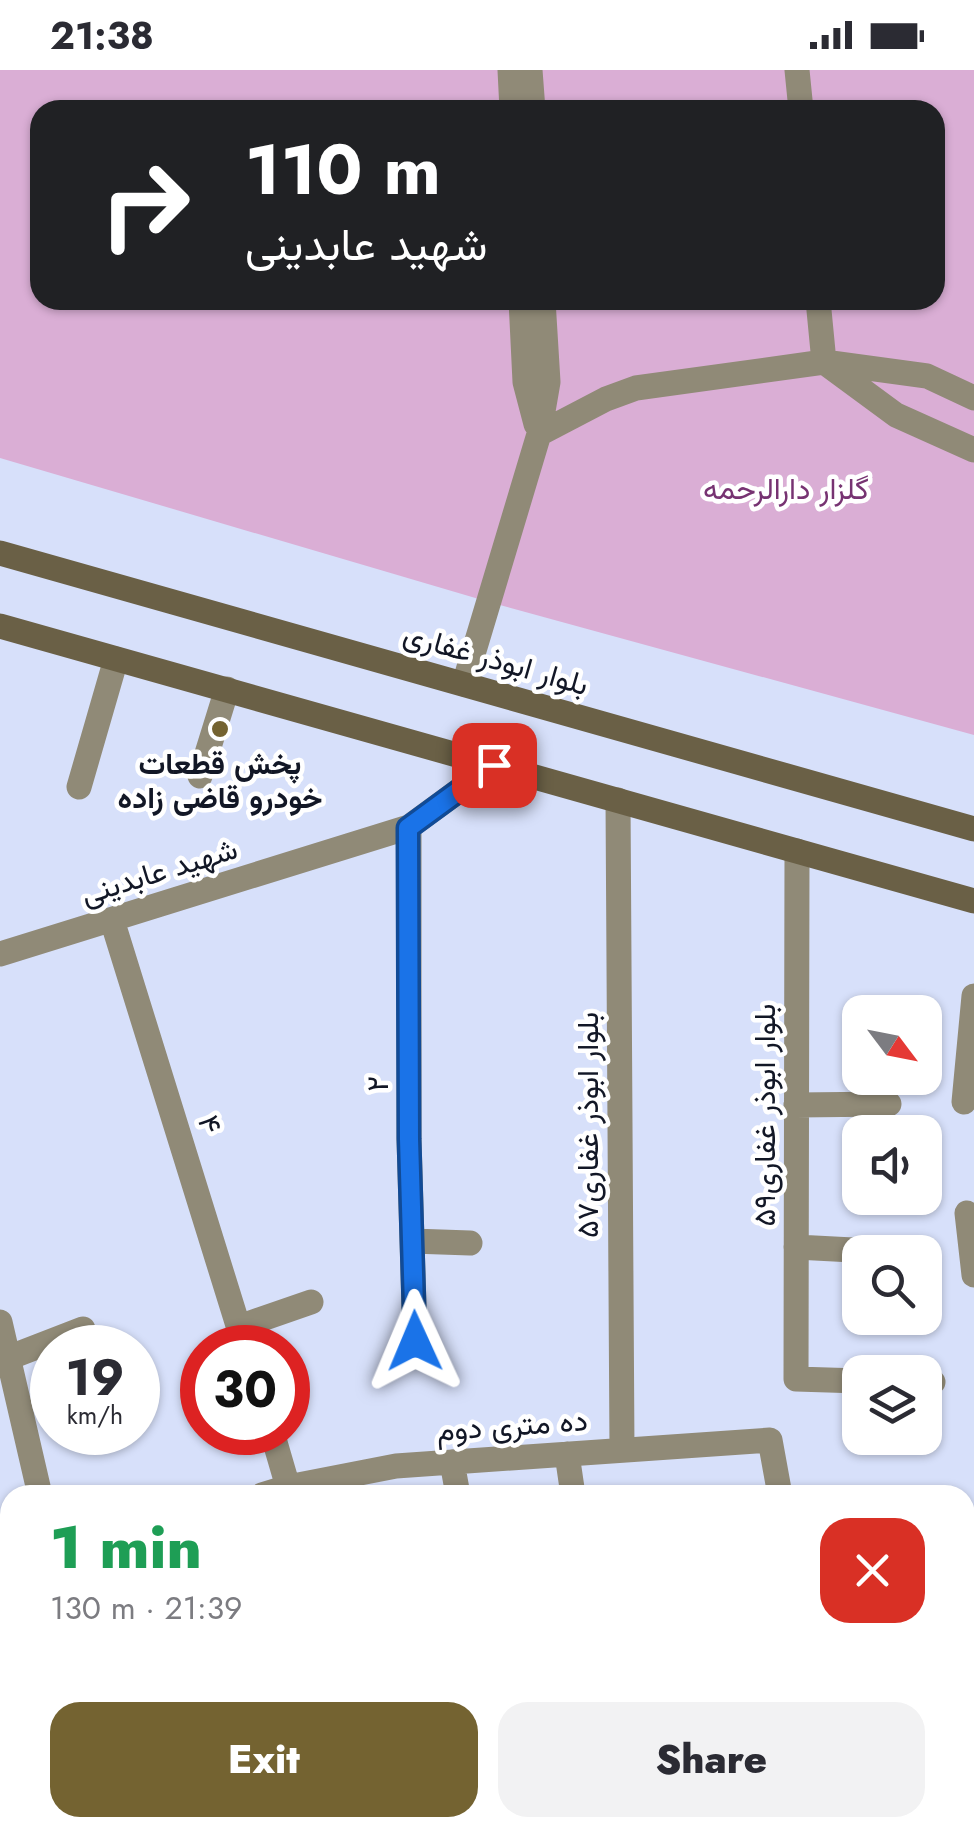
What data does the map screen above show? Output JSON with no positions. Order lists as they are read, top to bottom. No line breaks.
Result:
{"streets":{"main road":["بلوار ابوذر غفاری"],"street":["شهید عابدینی","۲","بلوار ابوذر غفاری۵۹","۴","بلوار ابوذر غفاری۵۷","ده متری دوم"]},"crossings":[["شهید عابدینی","۲"],["شهید عابدینی","۴"],["بلوار ابوذر غفاری۵۷","ده متری دوم"]],"parks":["گلزار دارالرحمه"],"places":["پخش قطعات خودرو قاضی زاده"],"north":"bottom right","page":{"status":"21:38","turn":["110 m","شهید عابدینی"],"speed":"19 km/h","limit":"30","heading":["1 min","130 m · 21:39"],"buttons":["Exit","Share"]}}
